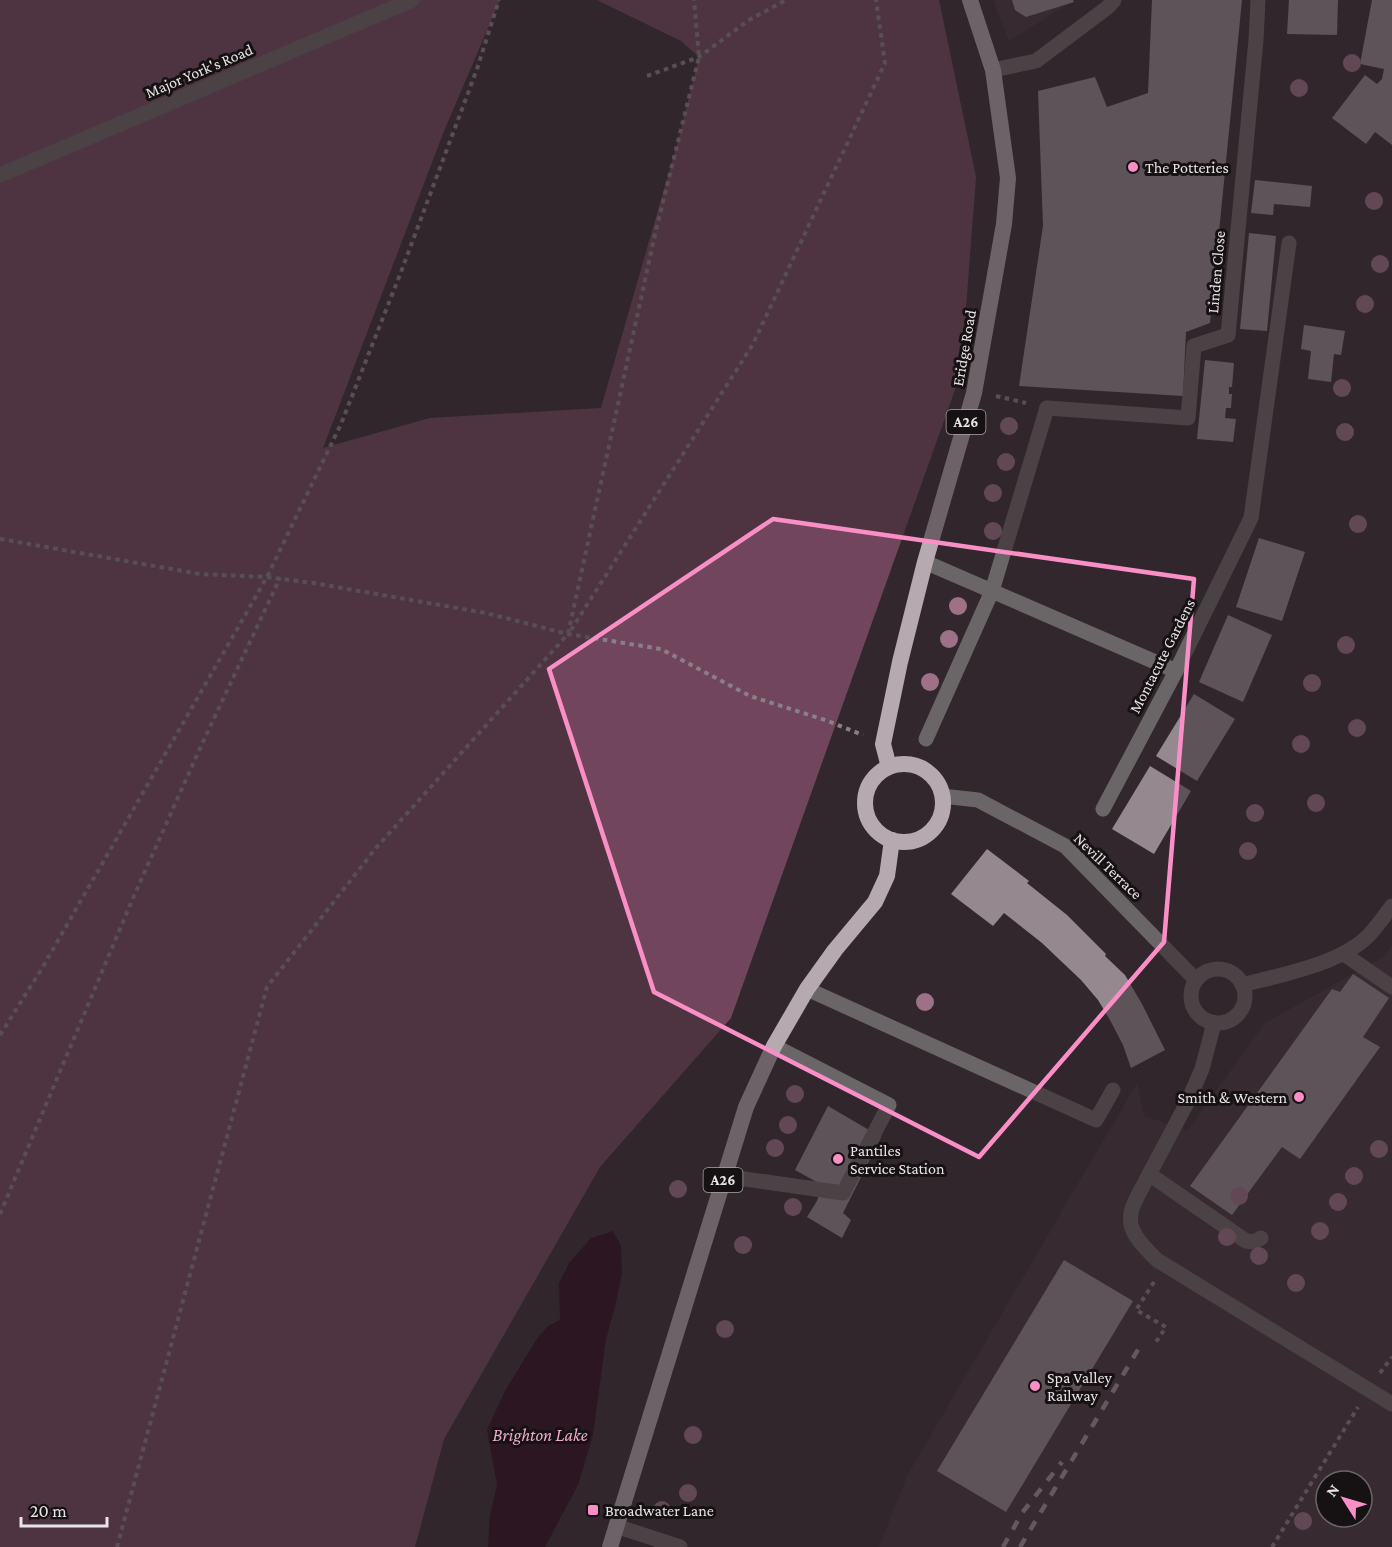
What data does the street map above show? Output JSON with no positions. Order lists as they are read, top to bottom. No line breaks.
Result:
{"streets":{"highway":["Eridge Road","A26"],"street":["Major York's Road","Linden Close","Montacute Gardens","Nevill Terrace"]},"crossings":[["Eridge Road","A26"],["Eridge Road","Nevill Terrace"],["A26","Nevill Terrace"]],"water":["Brighton Lake"],"places":{"other":["The Potteries","Smith & Western","Pantiles Service Station","Spa Valley Railway"],"transit":["Broadwater Lane"]},"scale_bar":"20 m","north":"top left"}
